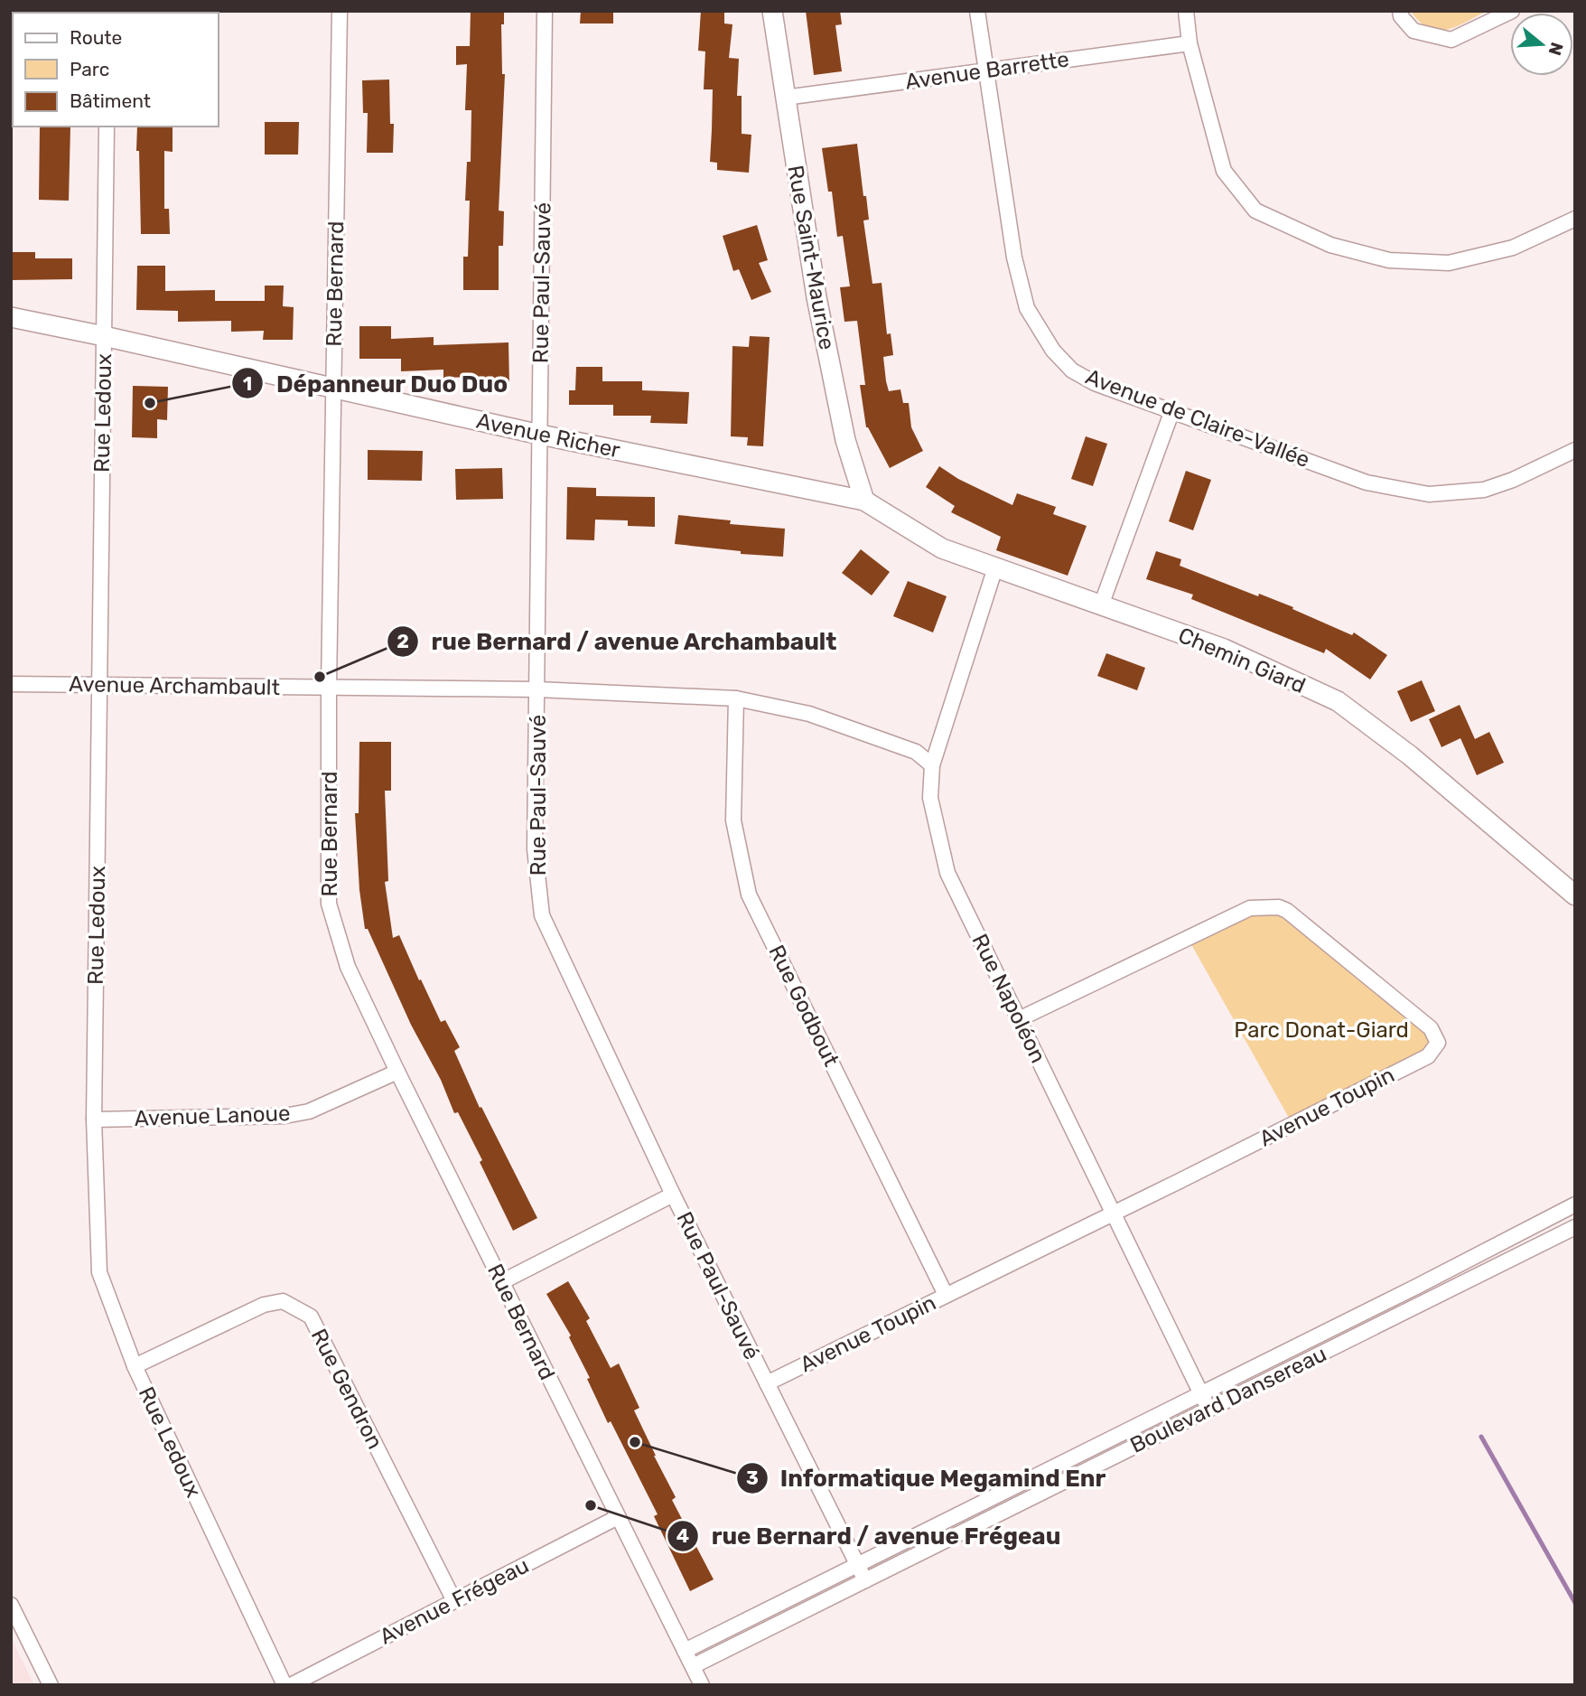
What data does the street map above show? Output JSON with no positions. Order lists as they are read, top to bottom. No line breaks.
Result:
{"streets":{"street":["Avenue Barrette","Rue Saint-Maurice","Rue Paul-Sauvé","Rue Bernard","Rue Ledoux","Avenue de Claire-Vallée","Avenue Richer","Chemin Giard","Avenue Archambault","Rue Napoléon","Rue Godbout","Avenue Toupin","Avenue Lanoue","Rue Gendron","Boulevard Dansereau","Avenue Frégeau"]},"crossings":[["Avenue Barrette","Rue Saint-Maurice"],["Avenue Barrette","Avenue de Claire-Vallée"],["Rue Saint-Maurice","Avenue Richer"],["Rue Saint-Maurice","Chemin Giard"],["Rue Paul-Sauvé","Avenue Richer"],["Rue Paul-Sauvé","Avenue Archambault"],["Rue Paul-Sauvé","Avenue Toupin"],["Rue Paul-Sauvé","Boulevard Dansereau"],["Rue Bernard","Avenue Richer"],["Rue Bernard","Avenue Archambault"],["Rue Bernard","Avenue Lanoue"],["Rue Bernard","Boulevard Dansereau"],["Rue Bernard","Avenue Frégeau"],["Rue Ledoux","Avenue Richer"],["Rue Ledoux","Avenue Archambault"],["Rue Ledoux","Avenue Lanoue"],["Rue Ledoux","Rue Gendron"],["Avenue Richer","Chemin Giard"],["Chemin Giard","Rue Napoléon"],["Avenue Archambault","Rue Napoléon"],["Avenue Archambault","Rue Godbout"],["Rue Napoléon","Avenue Toupin"],["Rue Napoléon","Boulevard Dansereau"],["Rue Godbout","Avenue Toupin"],["Rue Gendron","Avenue Frégeau"]],"parks":["Parc Donat-Giard"],"places":["Dépanneur Duo Duo","rue Bernard / avenue Archambault","Informatique Megamind Enr","rue Bernard / avenue Frégeau"],"legend":["Route","Parc","Bâtiment"],"north":"right"}
